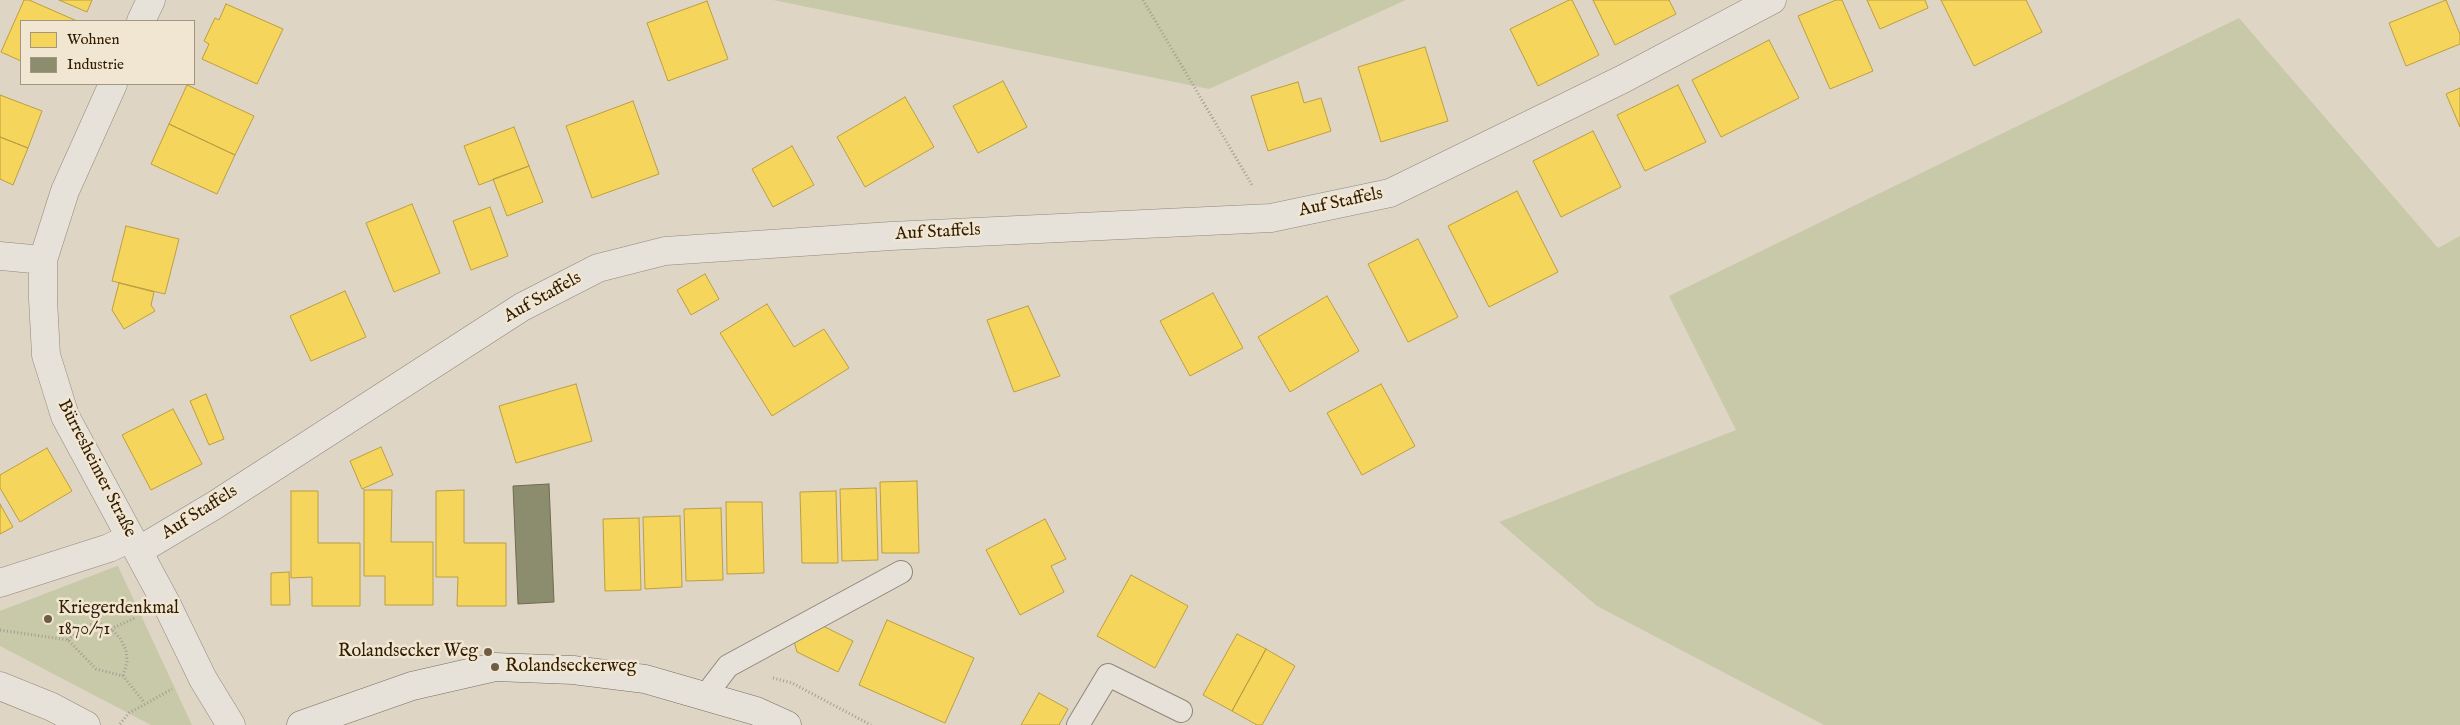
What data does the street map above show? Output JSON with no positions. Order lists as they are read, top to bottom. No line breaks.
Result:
{"streets":{"street":["Auf Staffels","Bürresheimer Straße"]},"crossings":[["Auf Staffels","Bürresheimer Straße"]],"places":["Kriegerdenkmal 1870/71","Rolandsecker Weg","Rolandseckerweg"],"legend":["Wohnen","Industrie"]}
